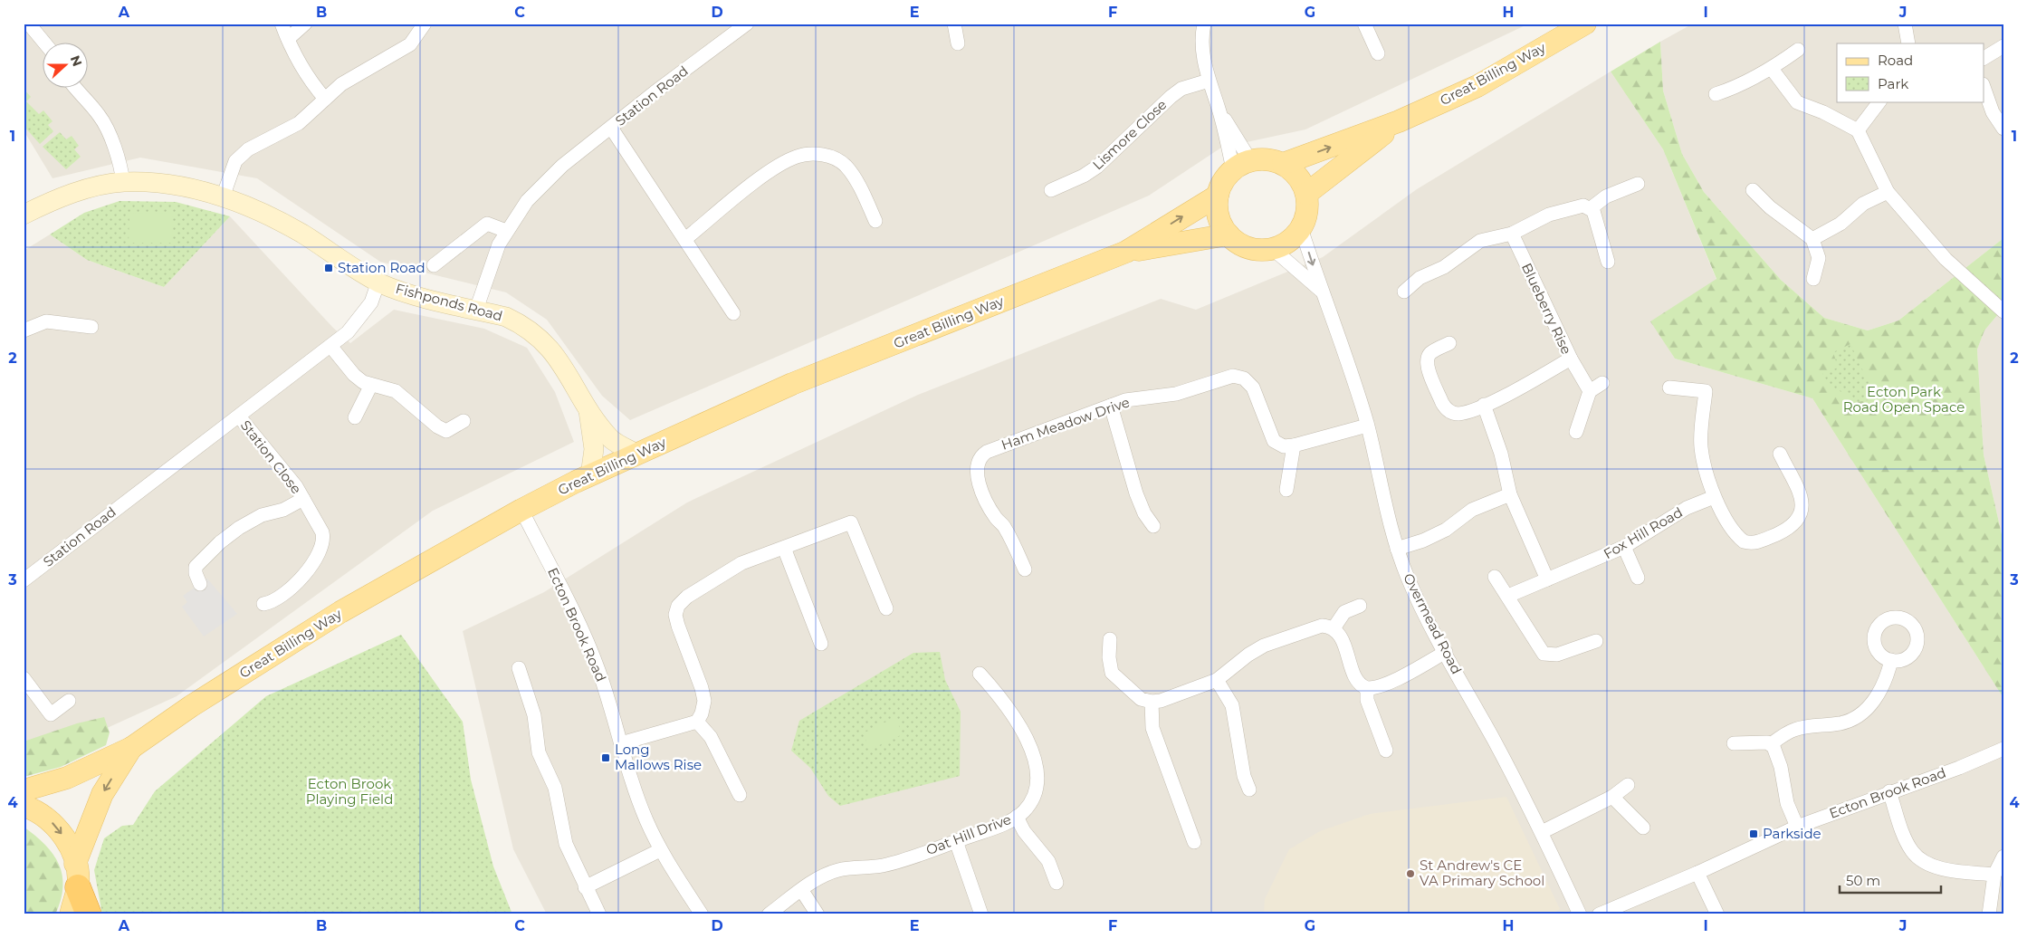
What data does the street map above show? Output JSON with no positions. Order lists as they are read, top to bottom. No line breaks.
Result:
{"streets":{"main road":["Great Billing Way"],"street":["Station Road","Lismore Close","Fishponds Road","Blueberry Rise","Ham Meadow Drive","Station Close","Fox Hill Road","Overmead Road","Ecton Brook Road","Oat Hill Drive"]},"crossings":[["Great Billing Way","Fishponds Road"],["Great Billing Way","Overmead Road"],["Great Billing Way","Ecton Brook Road"],["Station Road","Fishponds Road"],["Station Road","Station Close"]],"parks":["Ecton Park Road Open Space","Ecton Brook Playing Field"],"places":{"transit":["Station Road","Long Mallows Rise","Parkside"],"other":["St Andrew's CE VA Primary School"]},"legend":["Road","Park"],"scale_bar":"50 m","north":"right","grid":{"columns":["A","B","C","D","E","F","G","H","I","J"],"rows":["1","2","3","4"]}}
